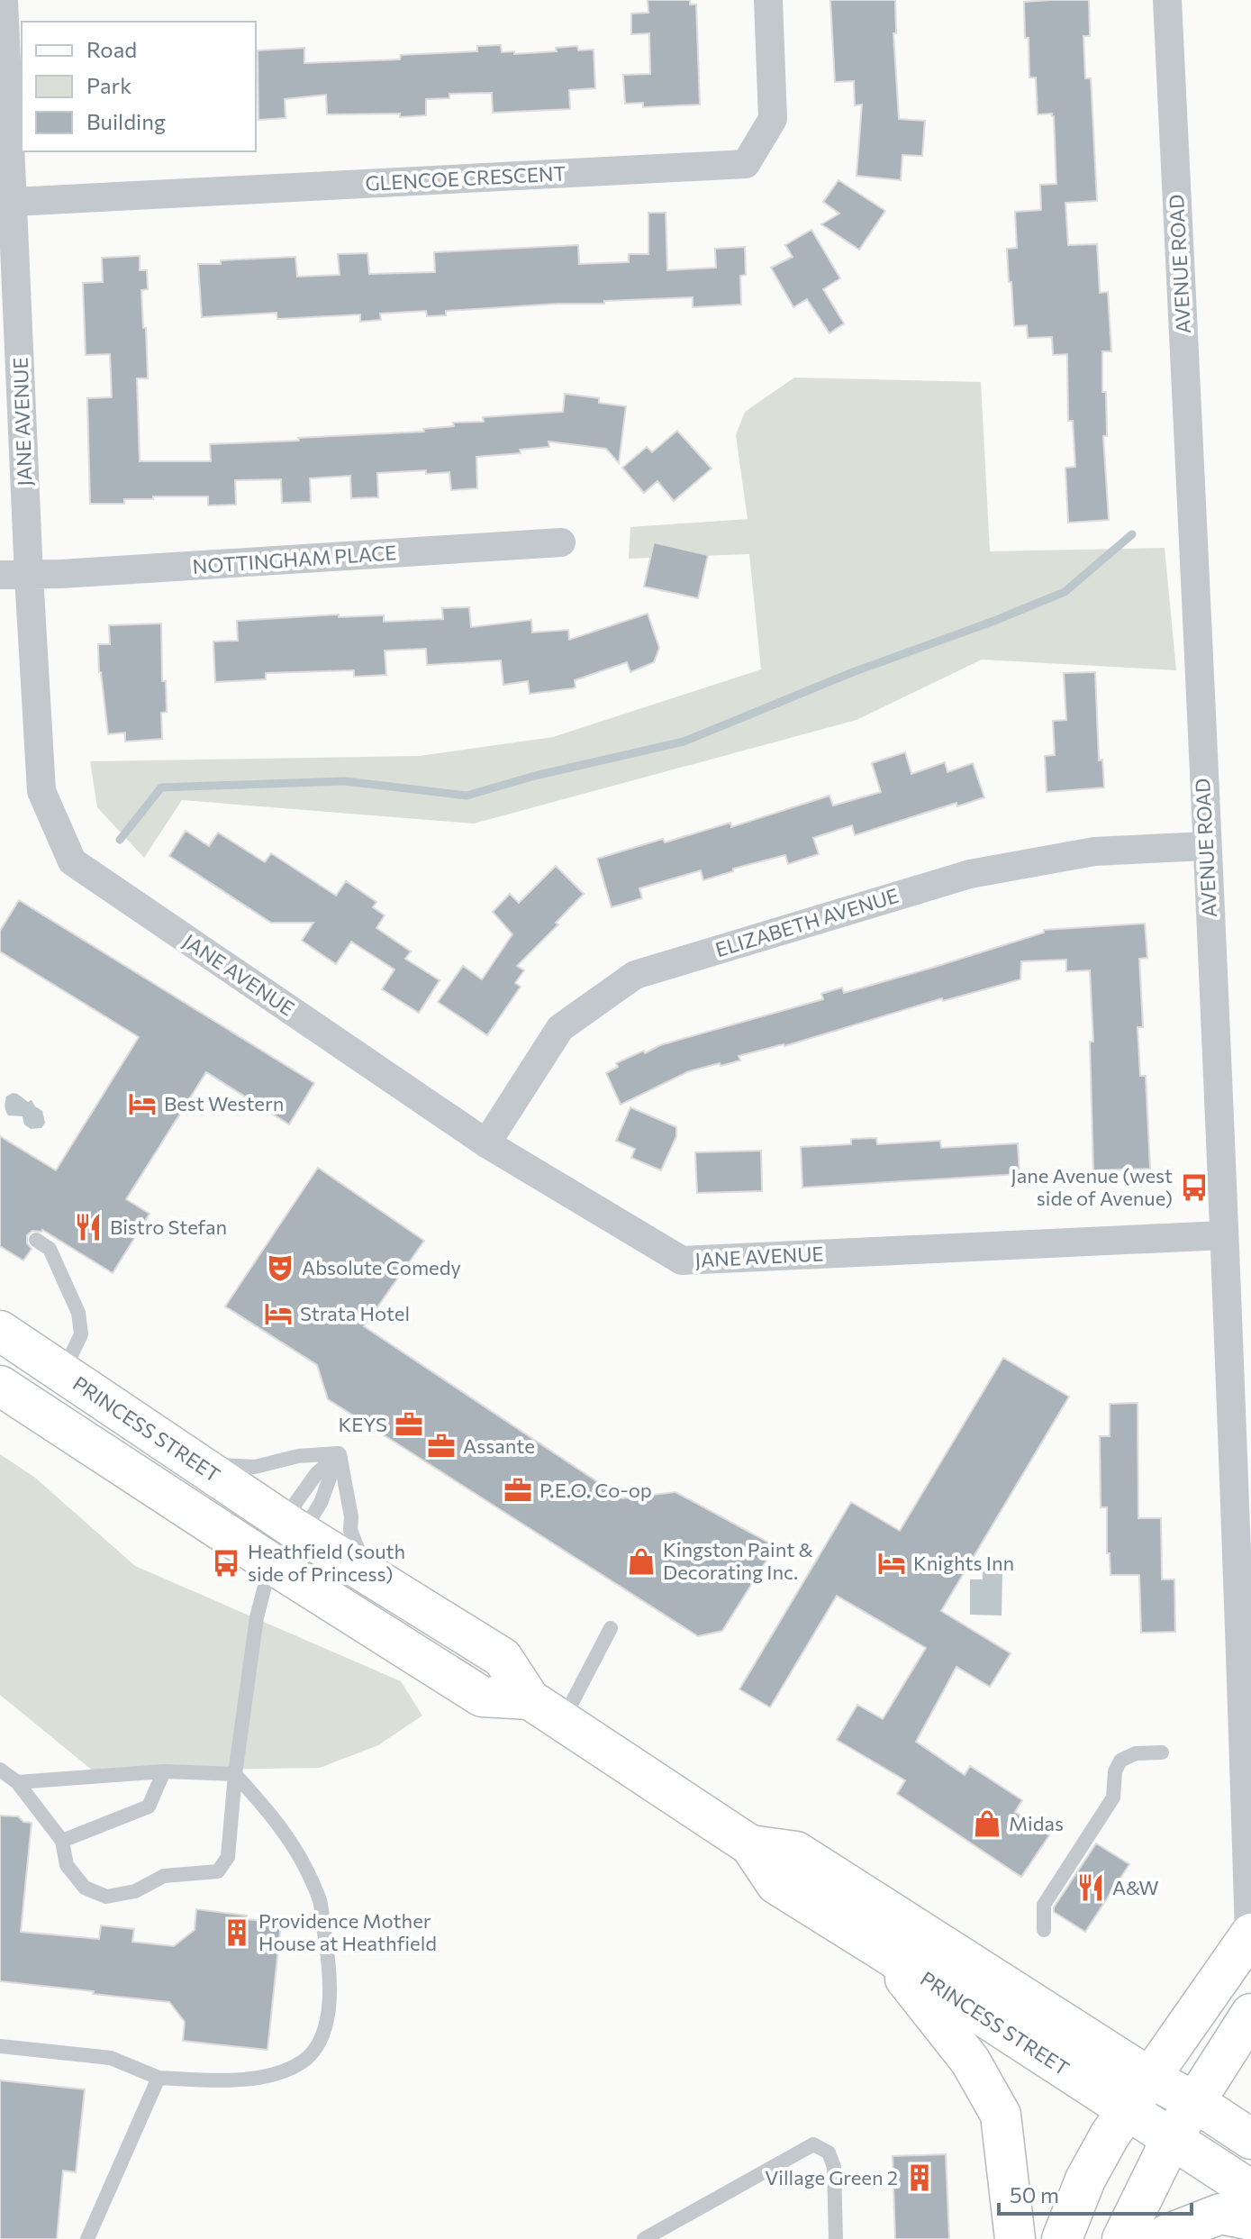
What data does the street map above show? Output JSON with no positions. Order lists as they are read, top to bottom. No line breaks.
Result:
{"streets":{"main road":["PRINCESS STREET"],"street":["GLENCOE CRESCENT","AVENUE ROAD","JANE AVENUE","NOTTINGHAM PLACE","ELIZABETH AVENUE"]},"crossings":[["GLENCOE CRESCENT","JANE AVENUE"],["AVENUE ROAD","JANE AVENUE"],["AVENUE ROAD","ELIZABETH AVENUE"],["JANE AVENUE","NOTTINGHAM PLACE"],["JANE AVENUE","ELIZABETH AVENUE"]],"places":{"hotel":["Best Western","Strata Hotel","Knights Inn"],"bus stop":["Jane Avenue (west side of Avenue)","Heathfield (south side of Princess)"],"restaurant":["Bistro Stefan","A&W"],"theatre":["Absolute Comedy"],"office":["KEYS","Assante","P.E.O. Co-op"],"shop":["Kingston Paint & Decorating Inc.","Midas"],"building":["Providence Mother House at Heathfield","Village Green 2"]},"legend":["Road","Park","Building"],"scale_bar":"50 m"}
